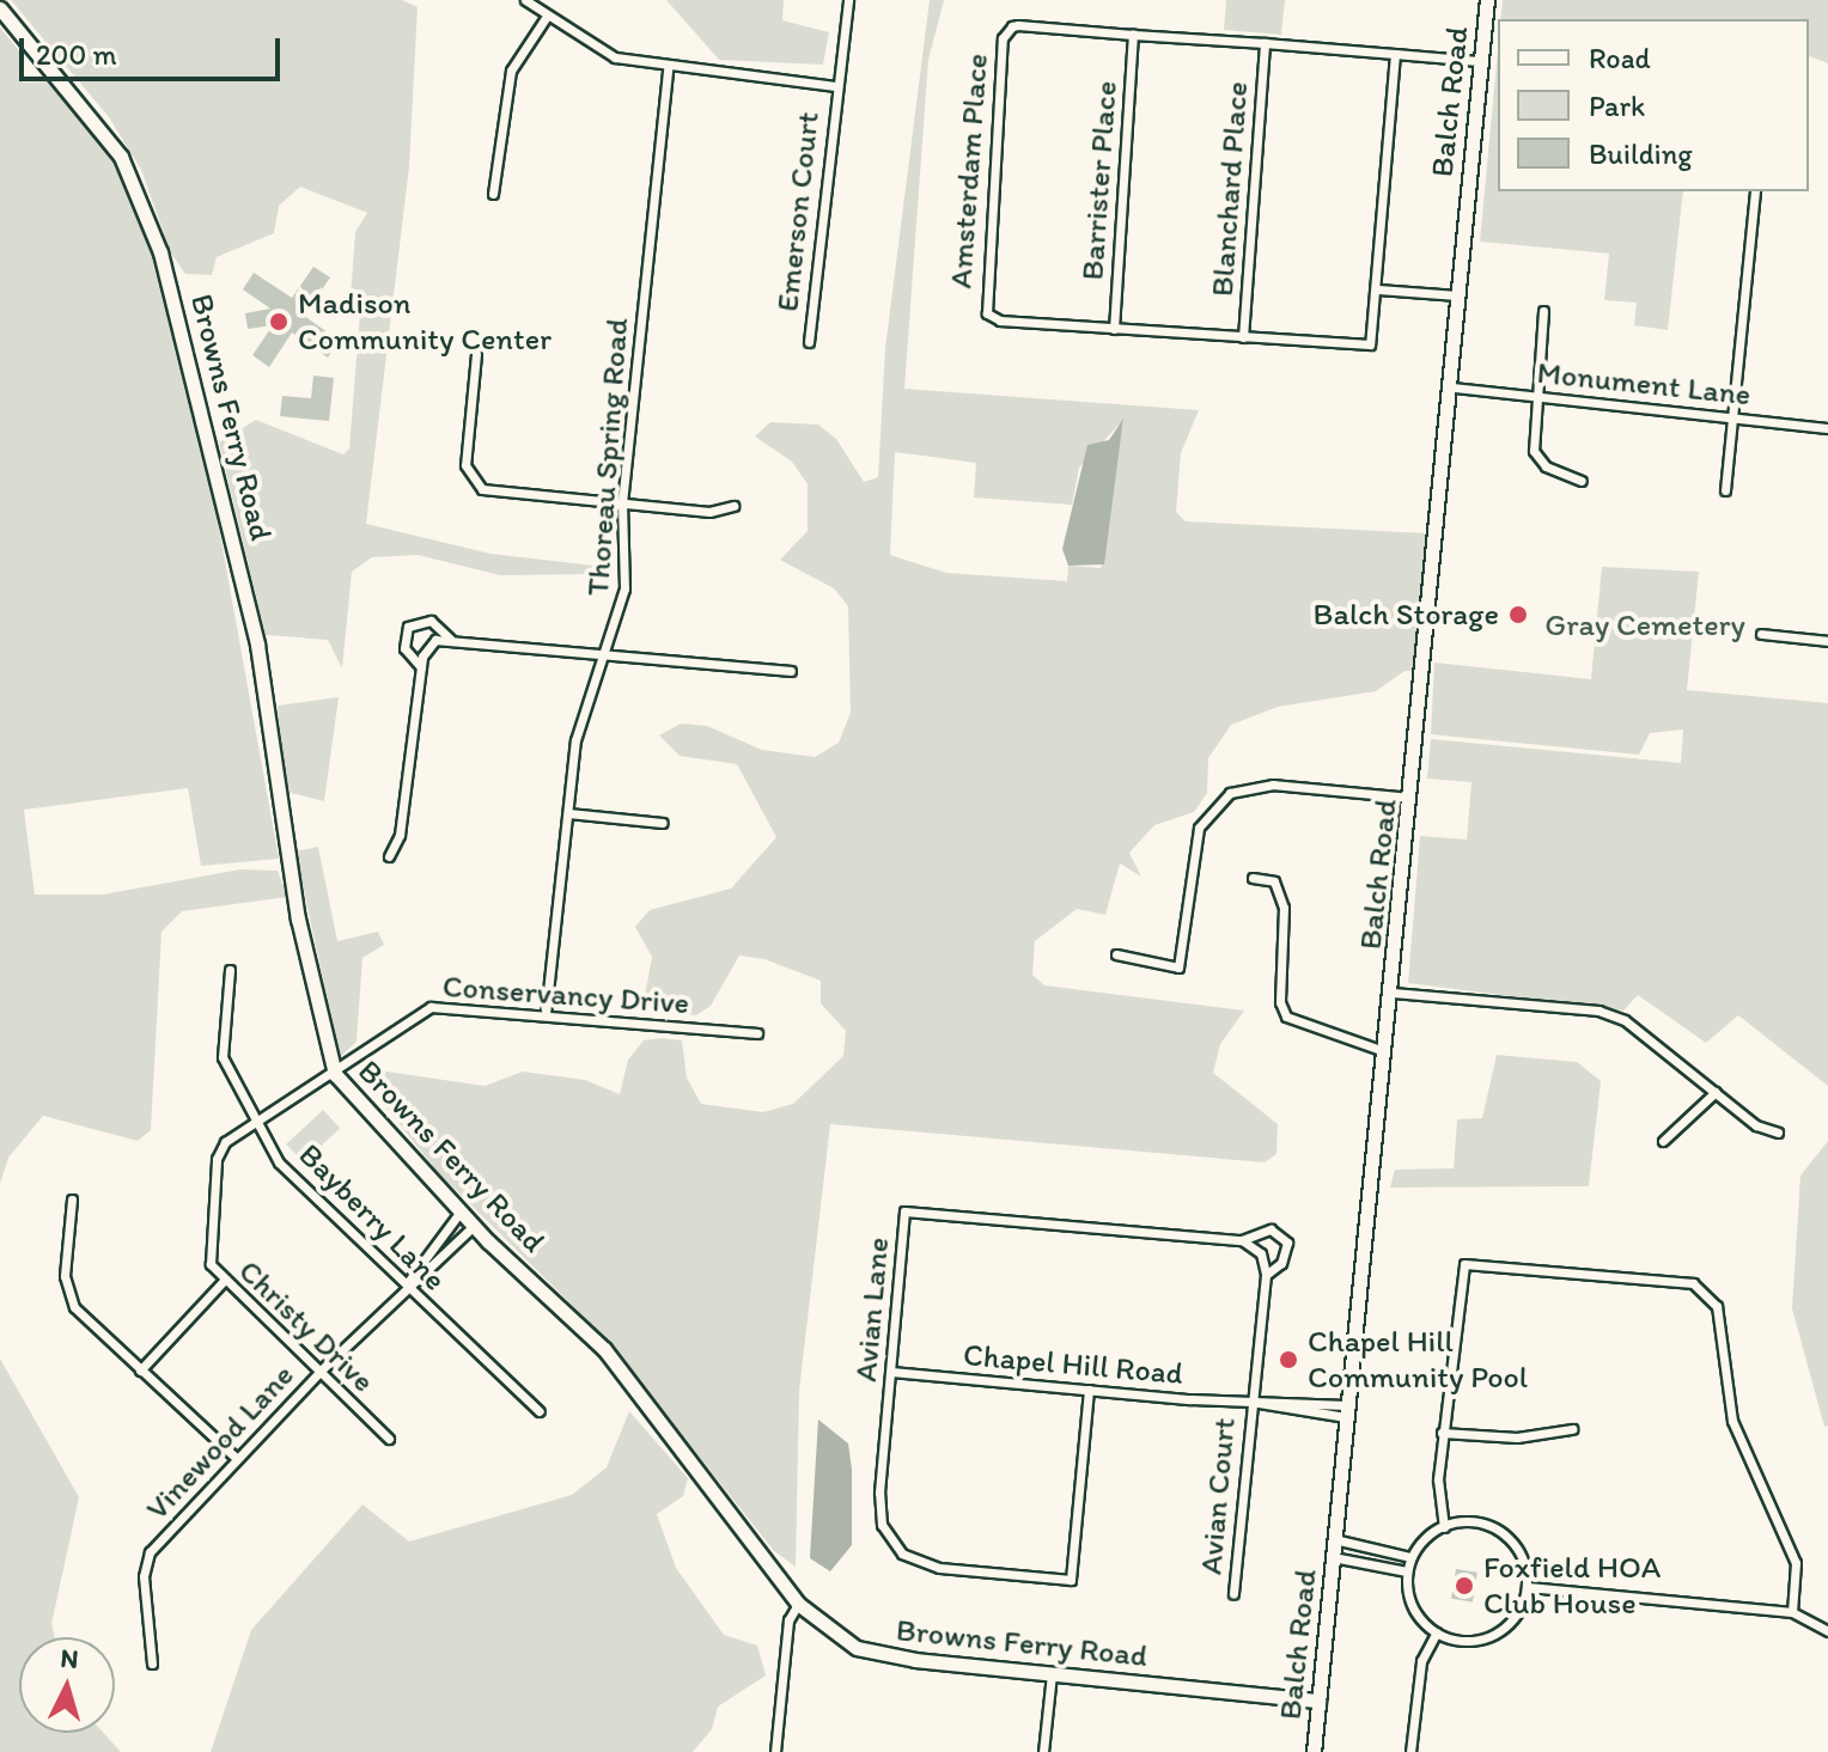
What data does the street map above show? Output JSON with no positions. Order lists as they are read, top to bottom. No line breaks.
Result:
{"streets":{"street":["Balch Road","Amsterdam Place","Barrister Place","Blanchard Place","Emerson Court","Monument Lane","Browns Ferry Road","Thoreau Spring Road","Conservancy Drive","Bayberry Lane","Avian Lane","Christy Drive","Chapel Hill Road","Vinewood Lane","Avian Court"]},"crossings":[["Balch Road","Amsterdam Place"],["Balch Road","Monument Lane"],["Balch Road","Browns Ferry Road"],["Balch Road","Chapel Hill Road"],["Amsterdam Place","Barrister Place"],["Amsterdam Place","Blanchard Place"],["Browns Ferry Road","Conservancy Drive"],["Browns Ferry Road","Christy Drive"],["Browns Ferry Road","Vinewood Lane"],["Thoreau Spring Road","Conservancy Drive"],["Conservancy Drive","Christy Drive"],["Bayberry Lane","Christy Drive"],["Bayberry Lane","Vinewood Lane"],["Avian Lane","Chapel Hill Road"],["Christy Drive","Vinewood Lane"],["Chapel Hill Road","Avian Court"]],"parks":["Gray Cemetery"],"places":["Madison Community Center","Balch Storage","Chapel Hill Community Pool","Foxfield HOA Club House"],"legend":["Road","Park","Building"],"scale_bar":"200 m","north":"top"}
